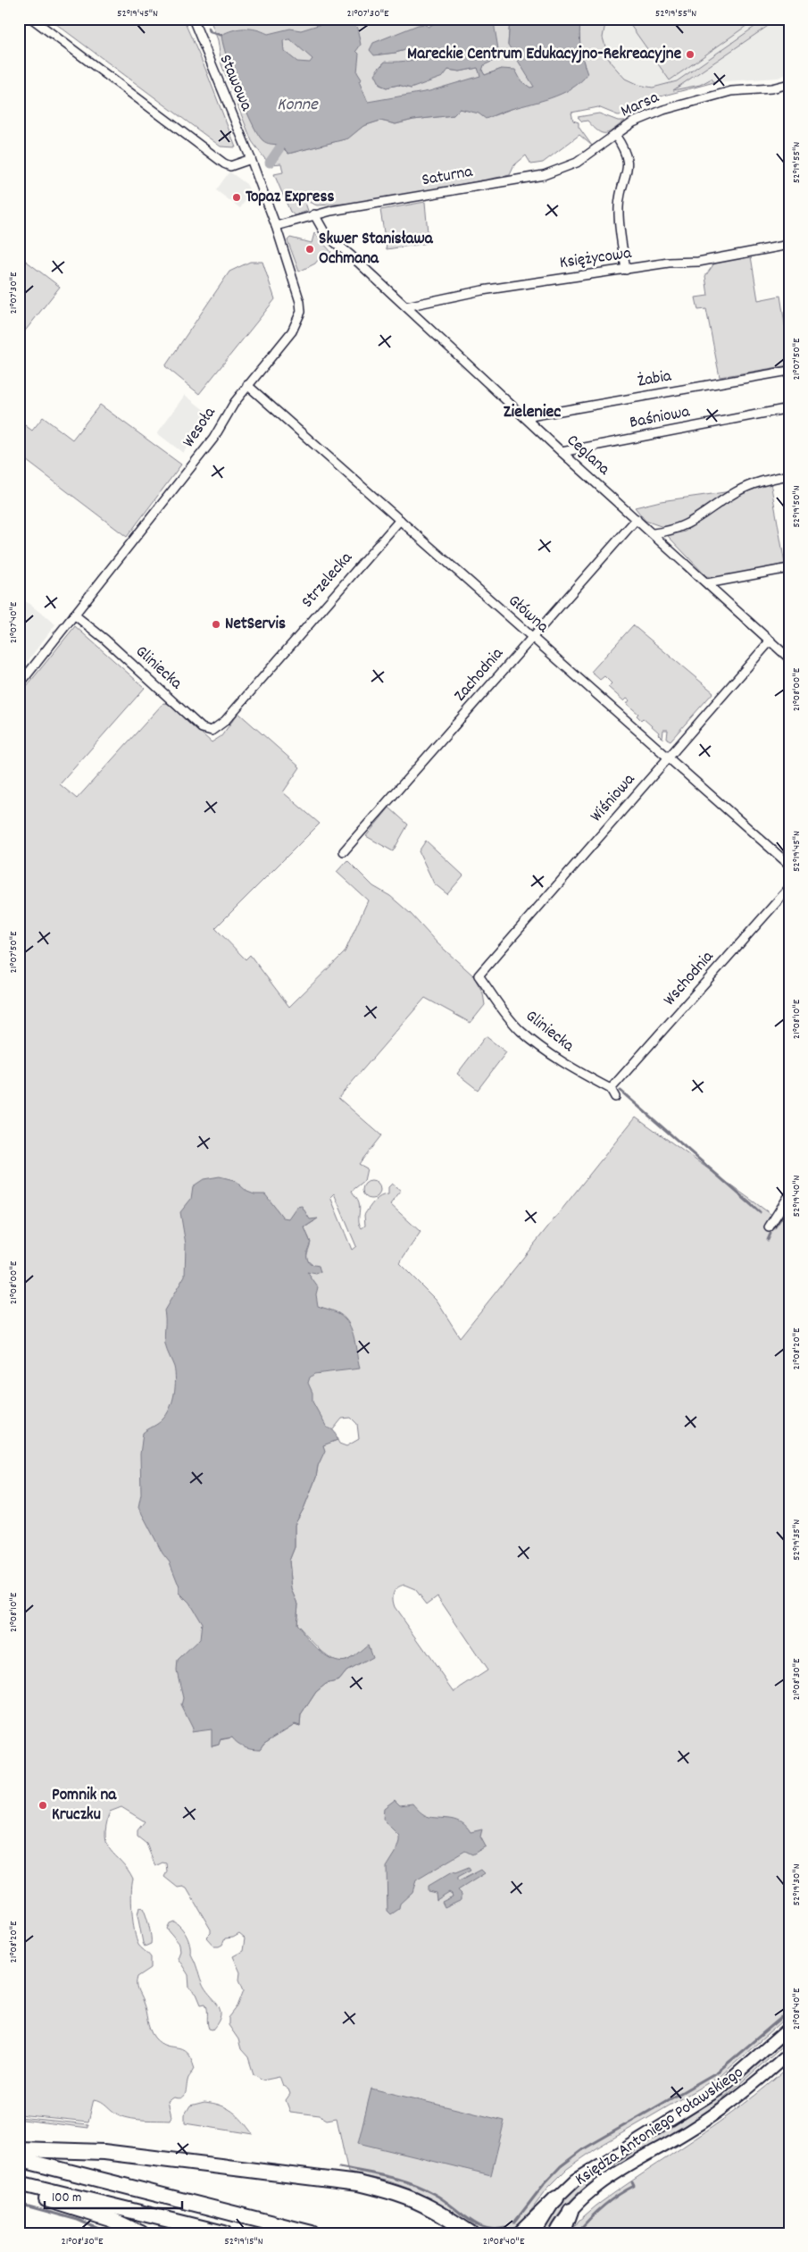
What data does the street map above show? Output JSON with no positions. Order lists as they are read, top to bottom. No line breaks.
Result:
{"streets":{"main road":["Księdza Antoniego Poławskiego"],"street":["Stawowa","Marsa","Saturna","Księżycowa","Żabia","Baśniowa","Wesoła","Ceglana","Strzelecka","Główna","Gliniecka","Zachodnia","Wiśniowa","Wschodnia"]},"crossings":[["Stawowa","Wesoła"],["Marsa","Saturna"],["Marsa","Księżycowa"],["Saturna","Wesoła"],["Saturna","Ceglana"],["Księżycowa","Ceglana"],["Żabia","Ceglana"],["Baśniowa","Ceglana"],["Wesoła","Główna"],["Wesoła","Gliniecka"],["Ceglana","Zachodnia"],["Ceglana","Wiśniowa"],["Strzelecka","Główna"],["Strzelecka","Gliniecka"],["Główna","Zachodnia"],["Główna","Wiśniowa"],["Gliniecka","Wiśniowa"],["Gliniecka","Wschodnia"]],"districts":["Zieleniec"],"water":["Konne"],"places":["Mareckie Centrum Edukacyjno-Rekreacyjne","Topaz Express","Skwer Stanisława Ochmana","NetServis","Pomnik na Kruczku"],"scale_bar":"100 m","coordinates":["52°19'45\"N","21°07'30\"E","52°19'55\"N","21°07'50\"E","52°19'50\"N","21°07'40\"E","21°08'00\"E","21°08'10\"E","52°19'40\"N","21°08'20\"E","52°19'35\"N","21°08'30\"E","52°19'30\"N","21°08'40\"E","52°19'15\"N"]}
